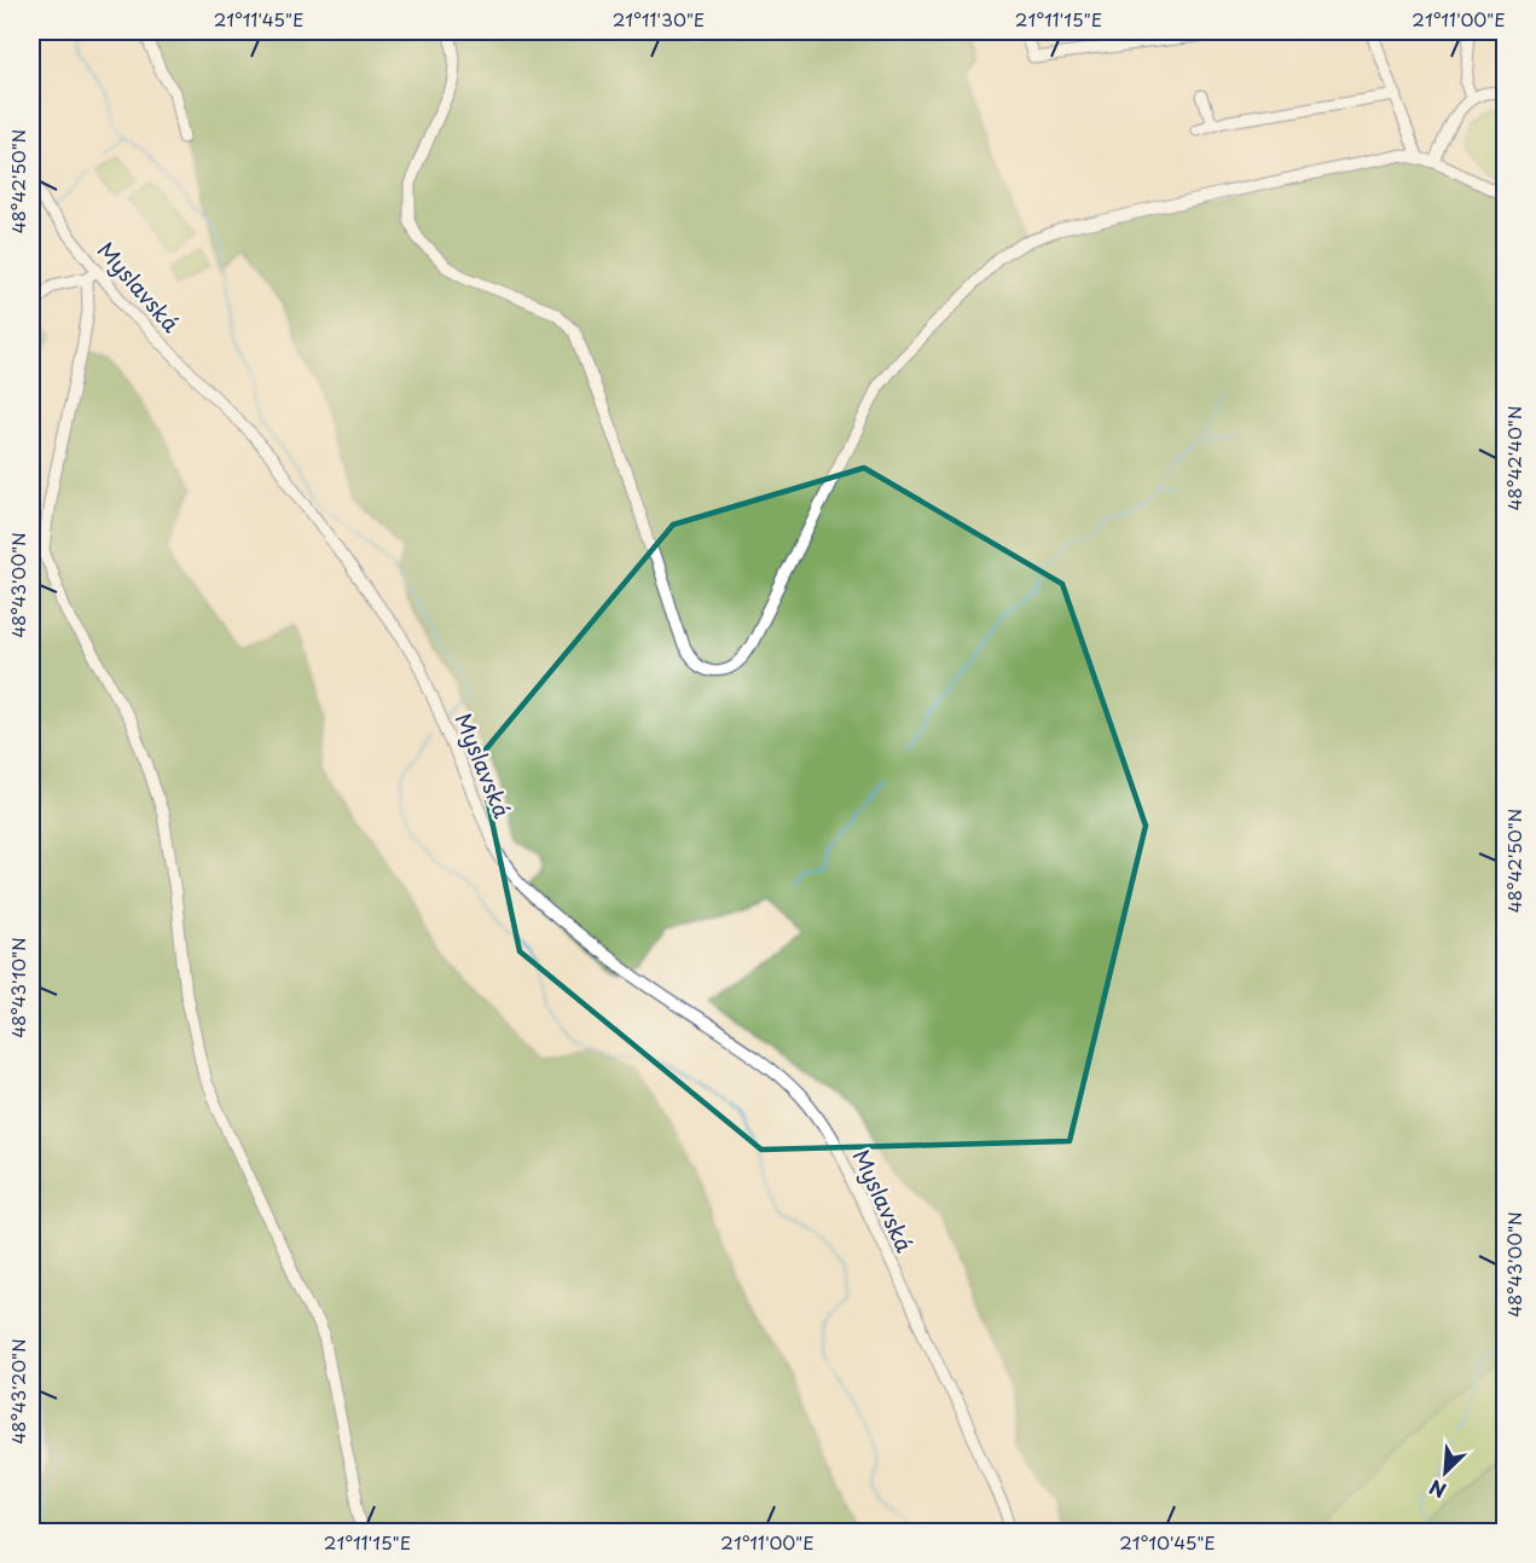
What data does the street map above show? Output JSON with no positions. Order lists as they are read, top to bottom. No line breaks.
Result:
{"streets":{"street":["Myslavská"]},"north":"bottom left","coordinates":["21°11'45\"E","21°11'30\"E","21°11'15\"E","21°11'00\"E","48°42'50\"N","48°42'40\"N","48°43'00\"N","48°43'10\"N","48°43'20\"N","21°10'45\"E"]}
